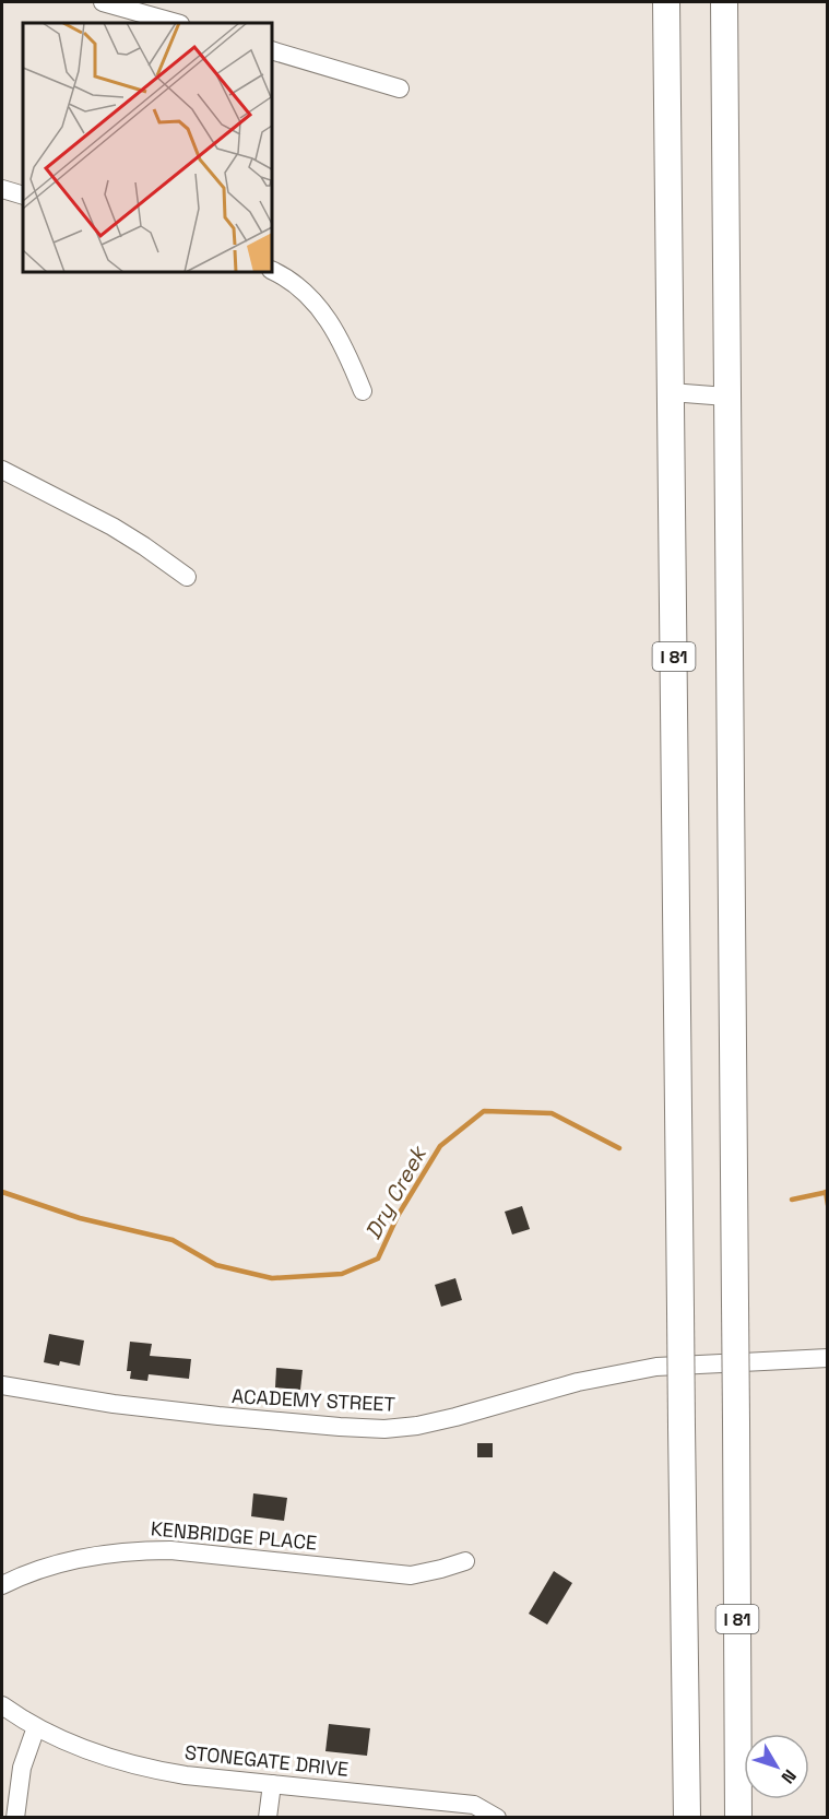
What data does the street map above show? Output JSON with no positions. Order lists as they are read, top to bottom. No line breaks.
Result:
{"streets":{"highway":["I 81"],"street":["ACADEMY STREET","KENBRIDGE PLACE","STONEGATE DRIVE"]},"water":["Dry Creek"],"north":"bottom right"}
